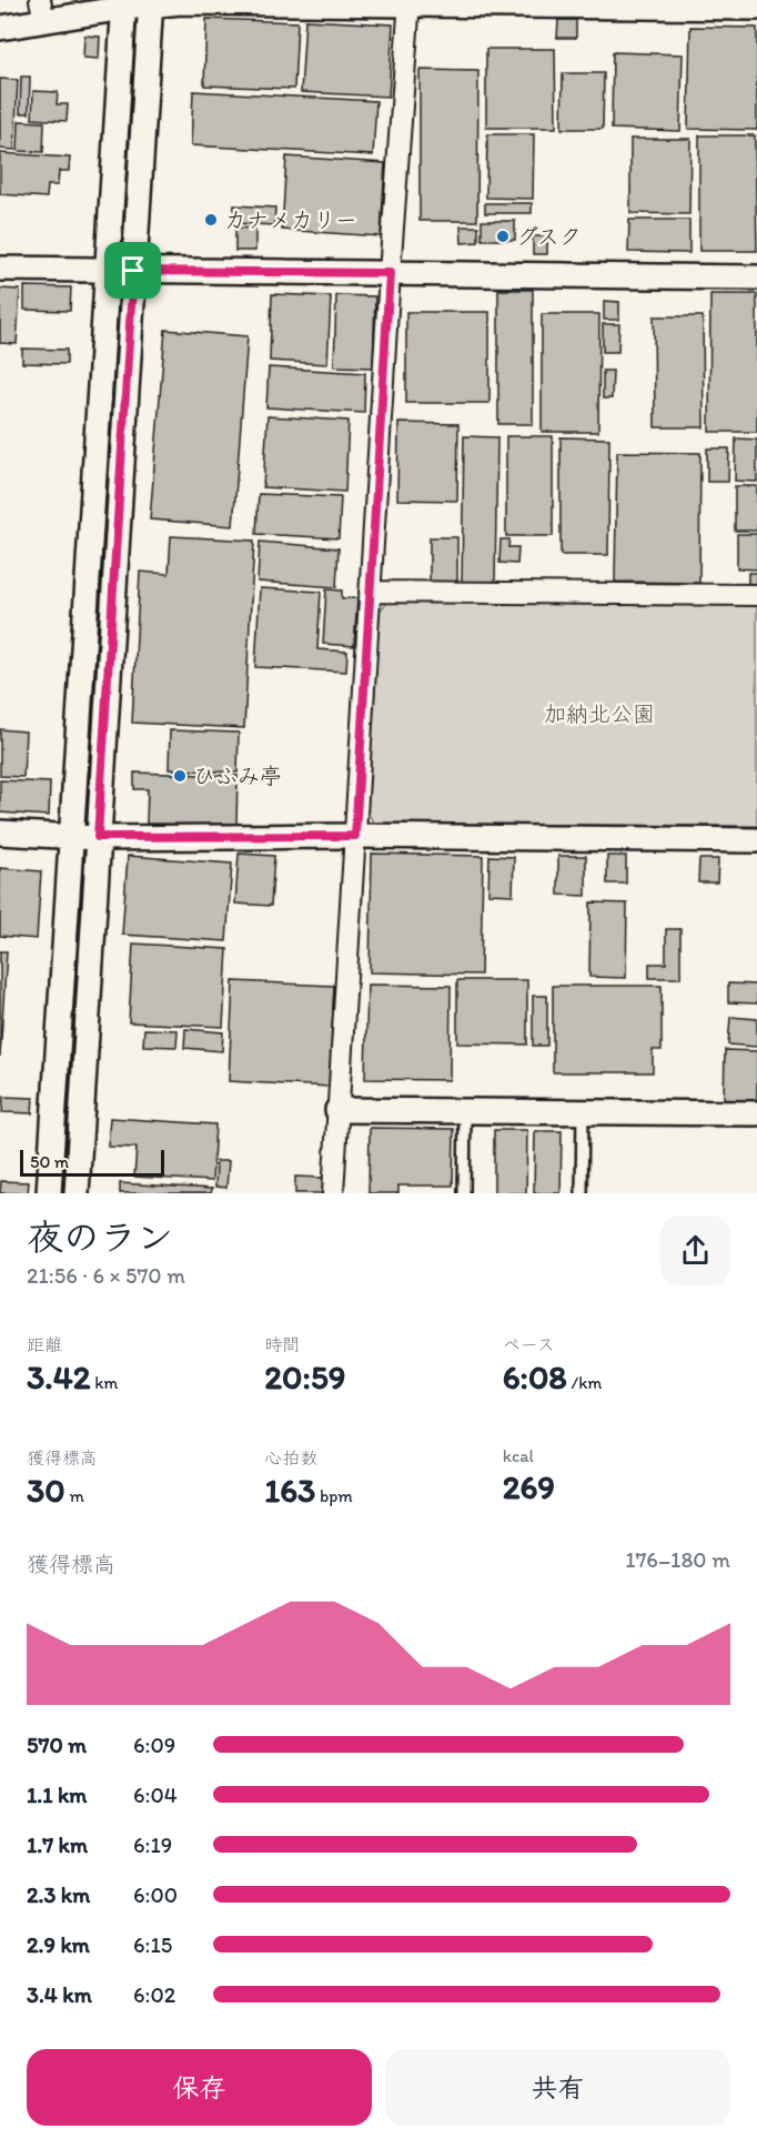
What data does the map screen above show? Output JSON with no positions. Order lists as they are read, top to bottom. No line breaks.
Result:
{"parks":["加納北公園"],"places":["カナメカリー","グスク","ひふみ亭"],"scale_bar":"50 m","page":{"scale":"50 m","heading":["夜のラン","21:56 · 6 × 570 m"],"stats":[["距離","3.42 km"],["時間","20:59"],["ペース","6:08 /km"],["獲得標高","30 m"],["心拍数","163 bpm"],["kcal","269"]],"chart":["獲得標高","176–180 m"],"list":[{"name":"570 m","note":"6:09"},{"name":"1.1 km","note":"6:04"},{"name":"1.7 km","note":"6:19"},{"name":"2.3 km","note":"6:00"},{"name":"2.9 km","note":"6:15"},{"name":"3.4 km","note":"6:02"}],"buttons":["保存","共有"]}}
